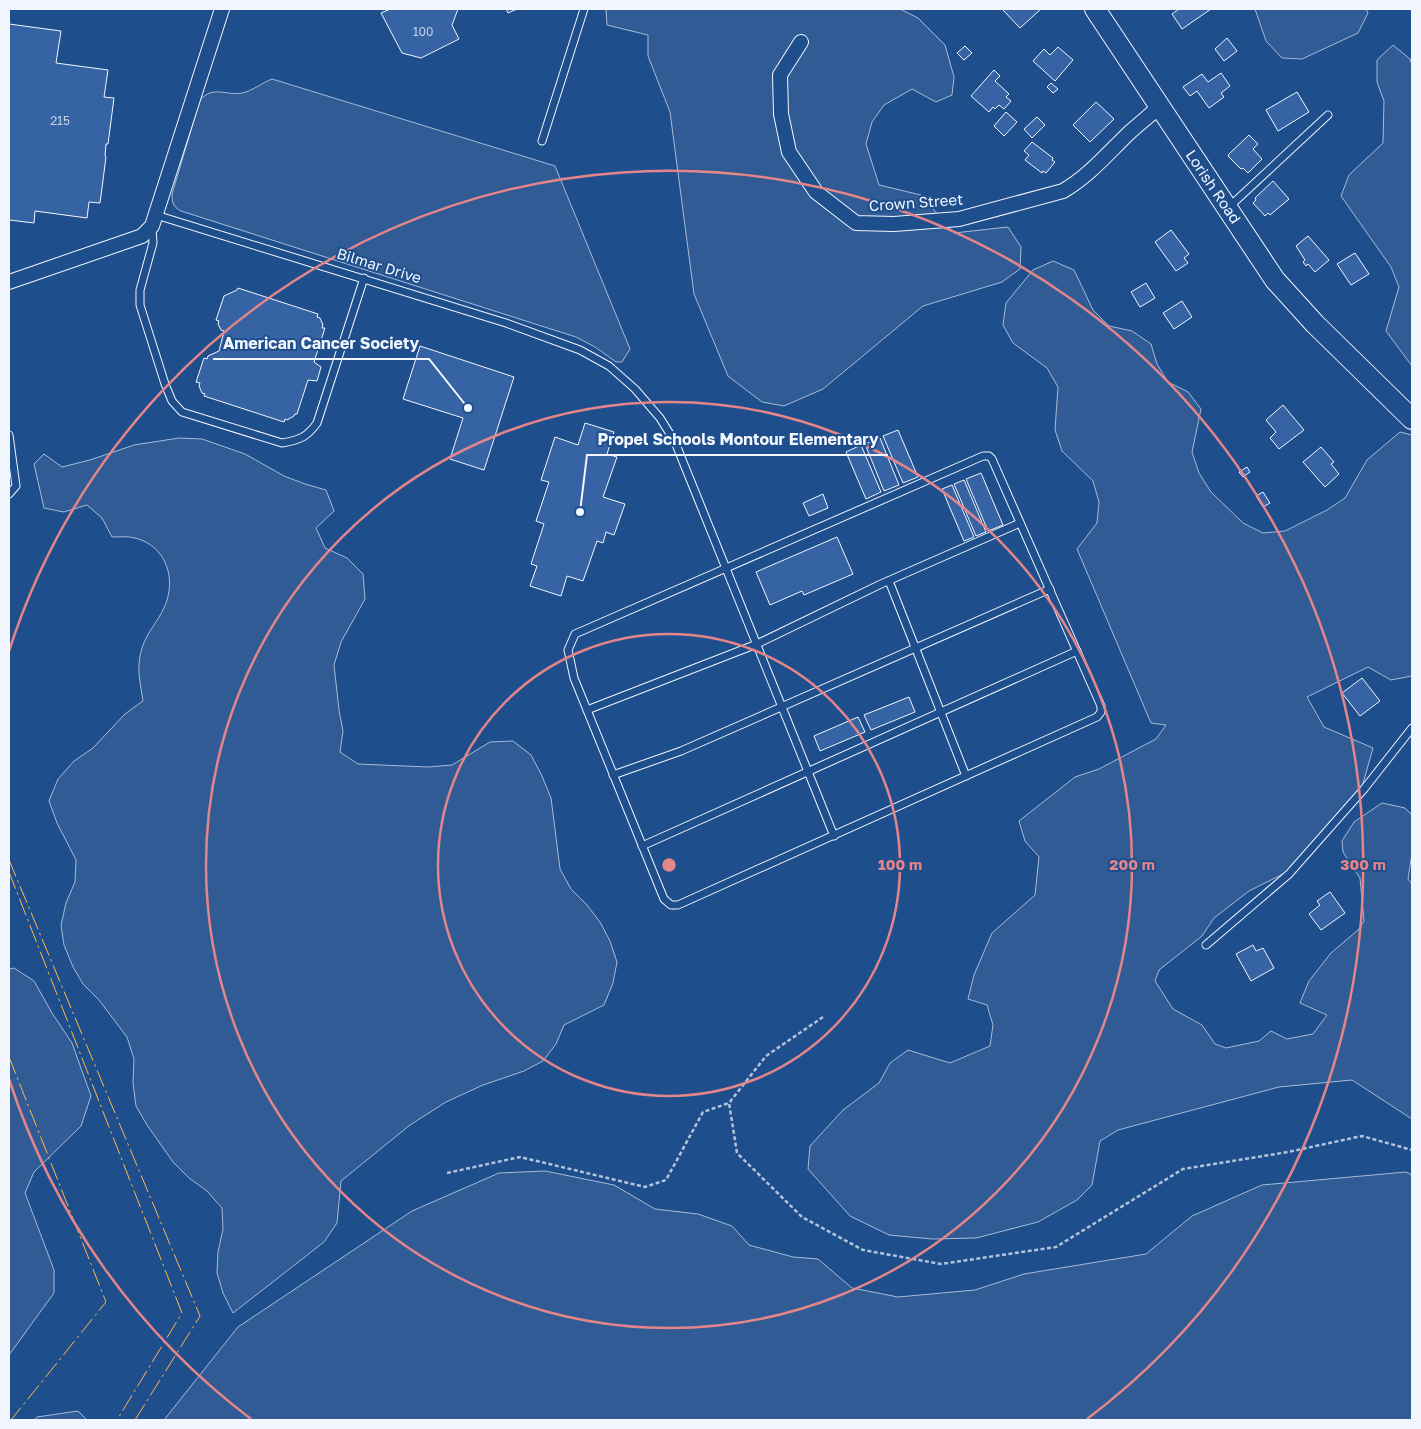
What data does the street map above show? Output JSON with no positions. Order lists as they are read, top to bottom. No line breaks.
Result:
{"streets":{"street":["Lorish Road","Crown Street"],"lane":["Bilmar Drive"]},"crossings":[["Lorish Road","Crown Street"]],"places":["American Cancer Society","Propel Schools Montour Elementary"],"house_numbers":["100","215"],"rings":["100 m","200 m","300 m"]}
